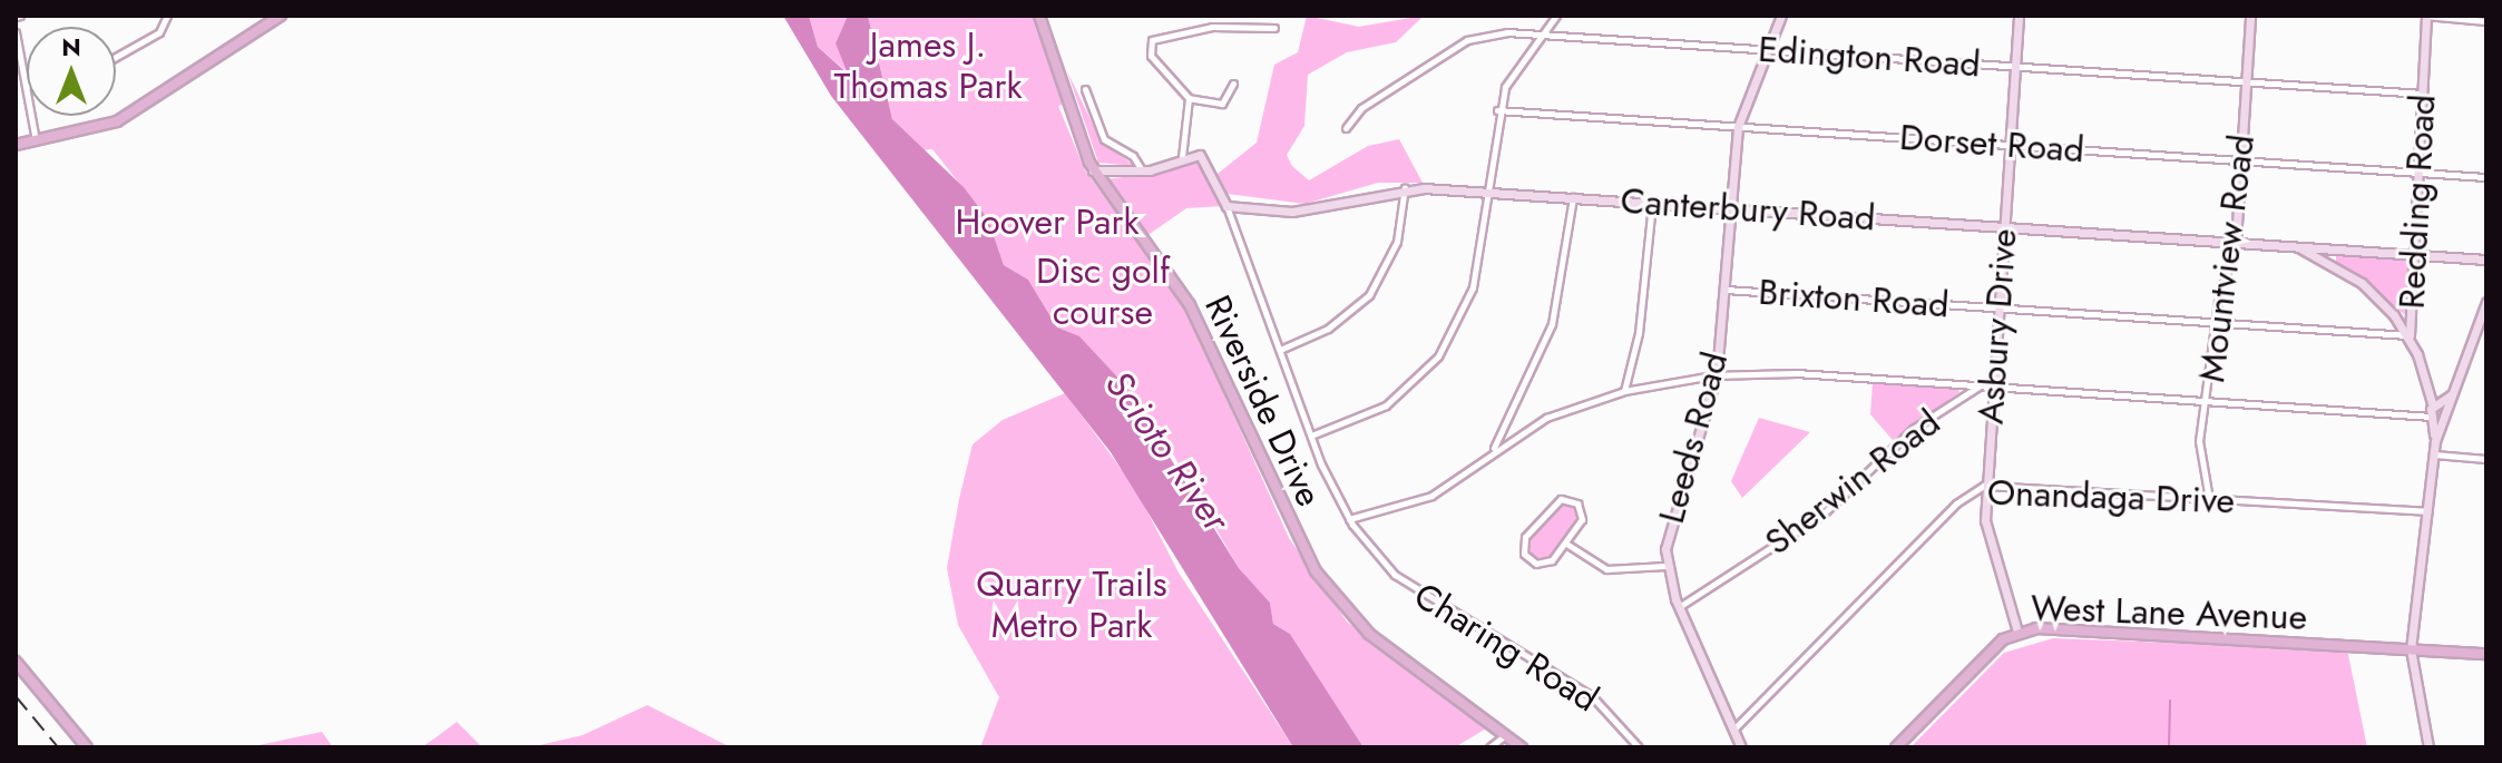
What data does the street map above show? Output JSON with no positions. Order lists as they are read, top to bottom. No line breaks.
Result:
{"streets":{"main road":["Riverside Drive","West Lane Avenue"],"street":["Edington Road","Dorset Road","Redding Road","Canterbury Road","Mountview Road","Brixton Road","Asbury Drive","Leeds Road","Sherwin Road","Onandaga Drive","Charing Road"]},"crossings":[["Edington Road","Redding Road"],["Edington Road","Mountview Road"],["Edington Road","Asbury Drive"],["Edington Road","Leeds Road"],["Dorset Road","Redding Road"],["Dorset Road","Mountview Road"],["Dorset Road","Asbury Drive"],["Dorset Road","Leeds Road"],["Redding Road","Canterbury Road"],["Redding Road","Brixton Road"],["Redding Road","Onandaga Drive"],["Redding Road","West Lane Avenue"],["Canterbury Road","Mountview Road"],["Canterbury Road","Brixton Road"],["Canterbury Road","Asbury Drive"],["Canterbury Road","Leeds Road"],["Canterbury Road","Charing Road"],["Mountview Road","Brixton Road"],["Mountview Road","Onandaga Drive"],["Brixton Road","Asbury Drive"],["Brixton Road","Leeds Road"],["Asbury Drive","Onandaga Drive"],["Asbury Drive","West Lane Avenue"],["Leeds Road","Sherwin Road"],["Leeds Road","Onandaga Drive"]],"water":["Scioto River"],"parks":["James J. Thomas Park","Hoover Park","Disc golf course","Quarry Trails Metro Park"],"north":"top"}
